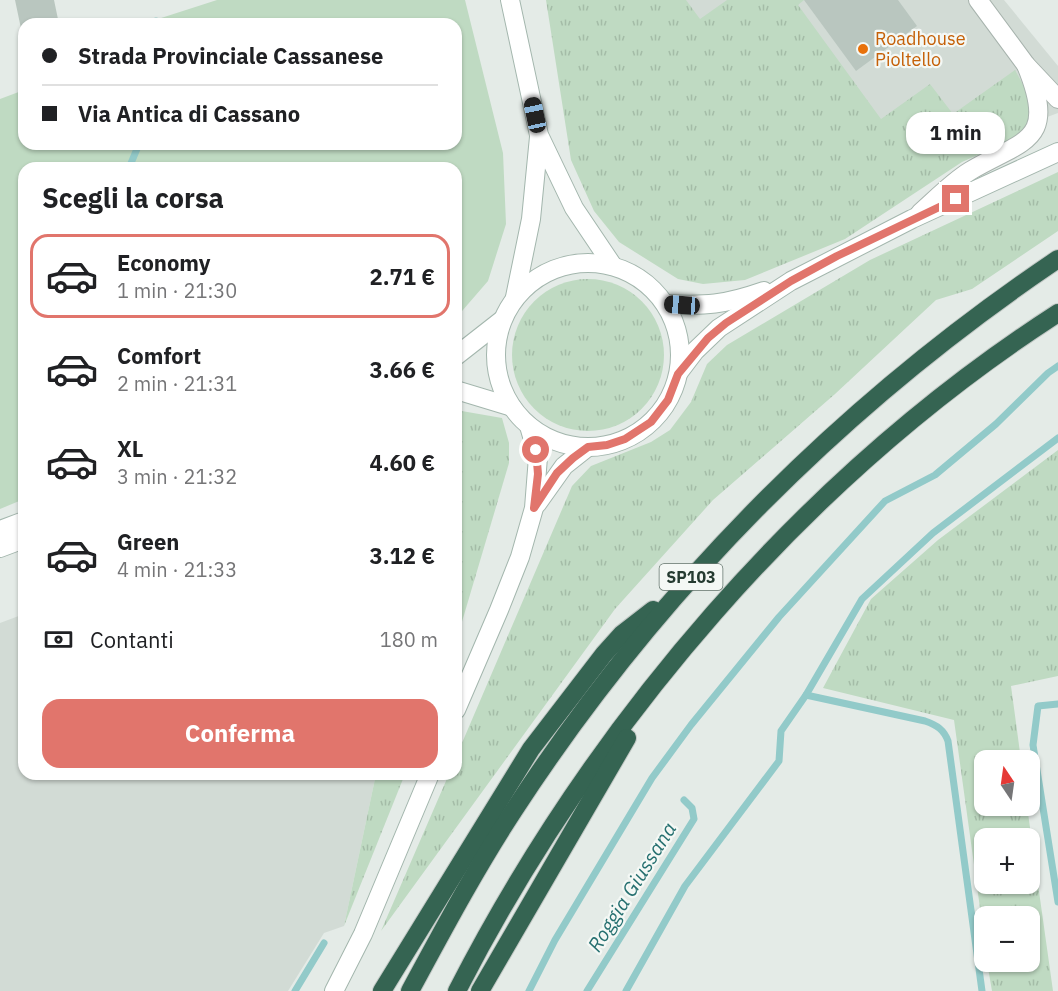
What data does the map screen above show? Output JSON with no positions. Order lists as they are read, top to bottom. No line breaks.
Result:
{"streets":{"highway":["SP103"]},"water":["Roggia Giussana"],"places":["Roadhouse Pioltello"],"north":"top","page":{"banner":["Strada Provinciale Cassanese","Via Antica di Cassano"],"bubble":"1 min","heading":"Scegli la corsa","list":[{"name":"Economy","note":"1 min · 21:30","value":"2.71 €"},{"name":"Comfort","note":"2 min · 21:31","value":"3.66 €"},{"name":"XL","note":"3 min · 21:32","value":"4.60 €"},{"name":"Green","note":"4 min · 21:33","value":"3.12 €"}],"pay":["Contanti","180 m"],"buttons":"Conferma","map_buttons":["+","−"]}}
